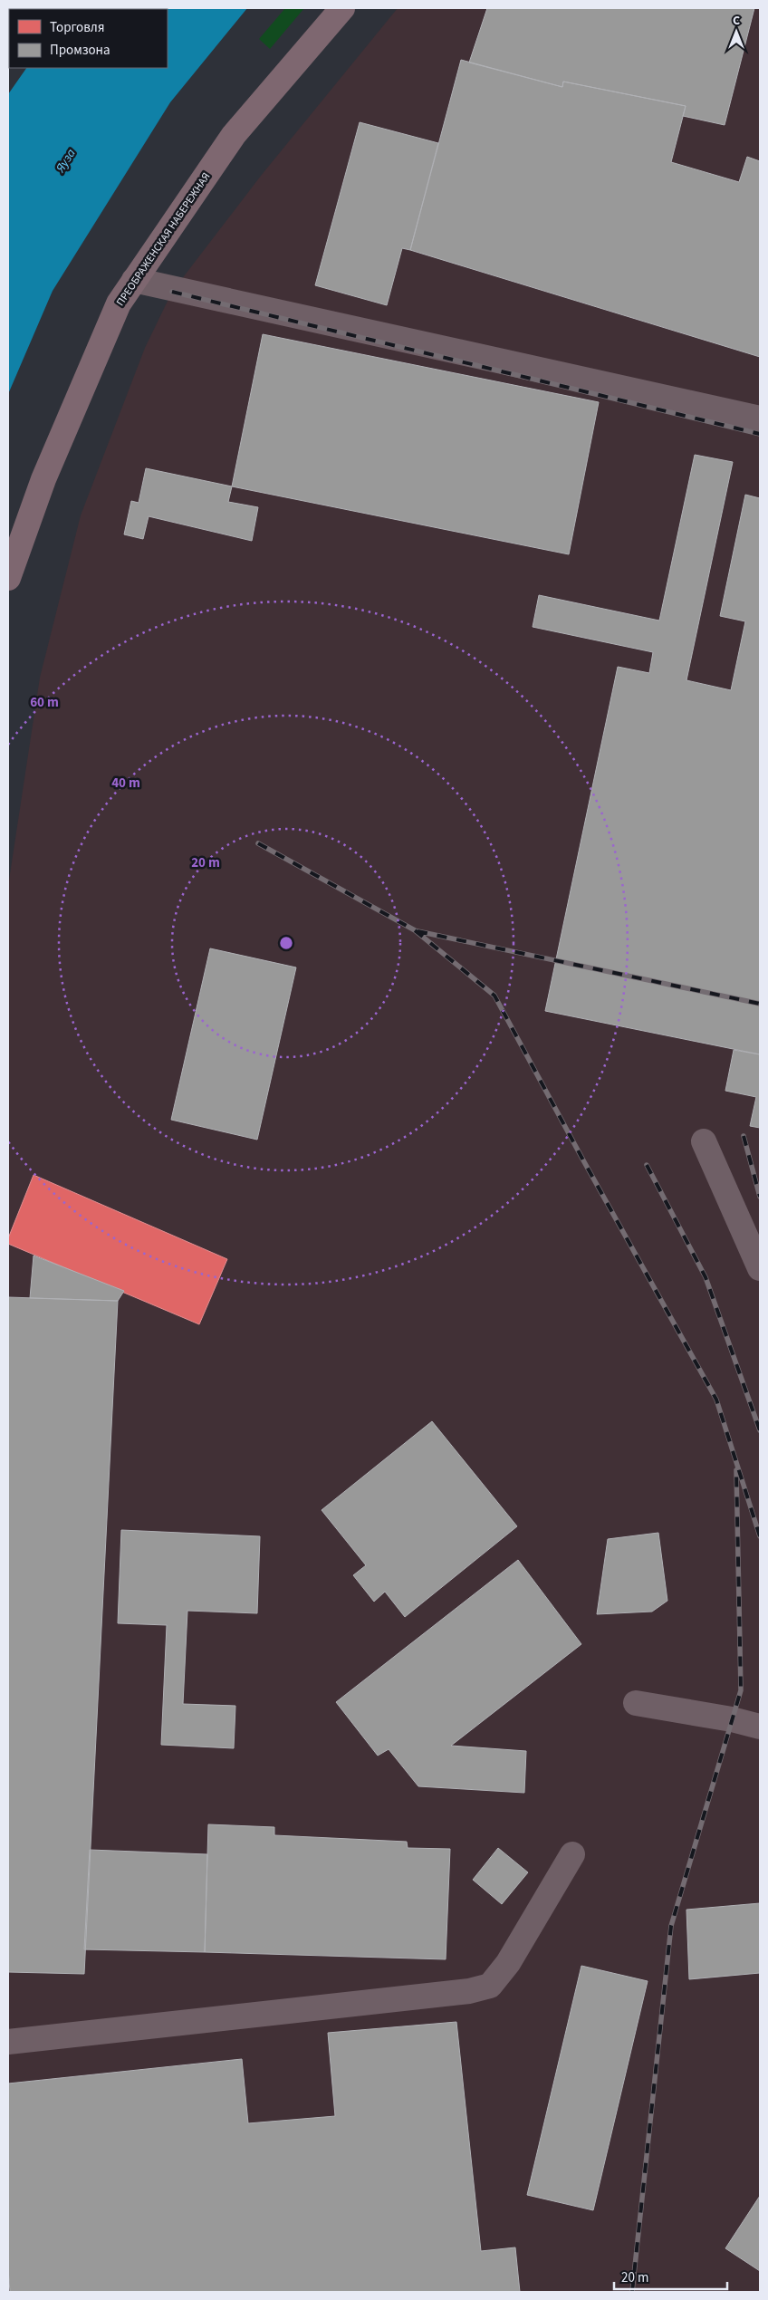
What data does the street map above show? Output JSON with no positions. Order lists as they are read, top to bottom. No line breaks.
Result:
{"streets":{"main road":["ПРЕОБРАЖЕНСКАЯ НАБЕРЕЖНАЯ"]},"water":["Яуза"],"legend":["Торговля","Промзона"],"scale_bar":"20 m","north":"top","rings":["60 m","40 m","20 m"]}
